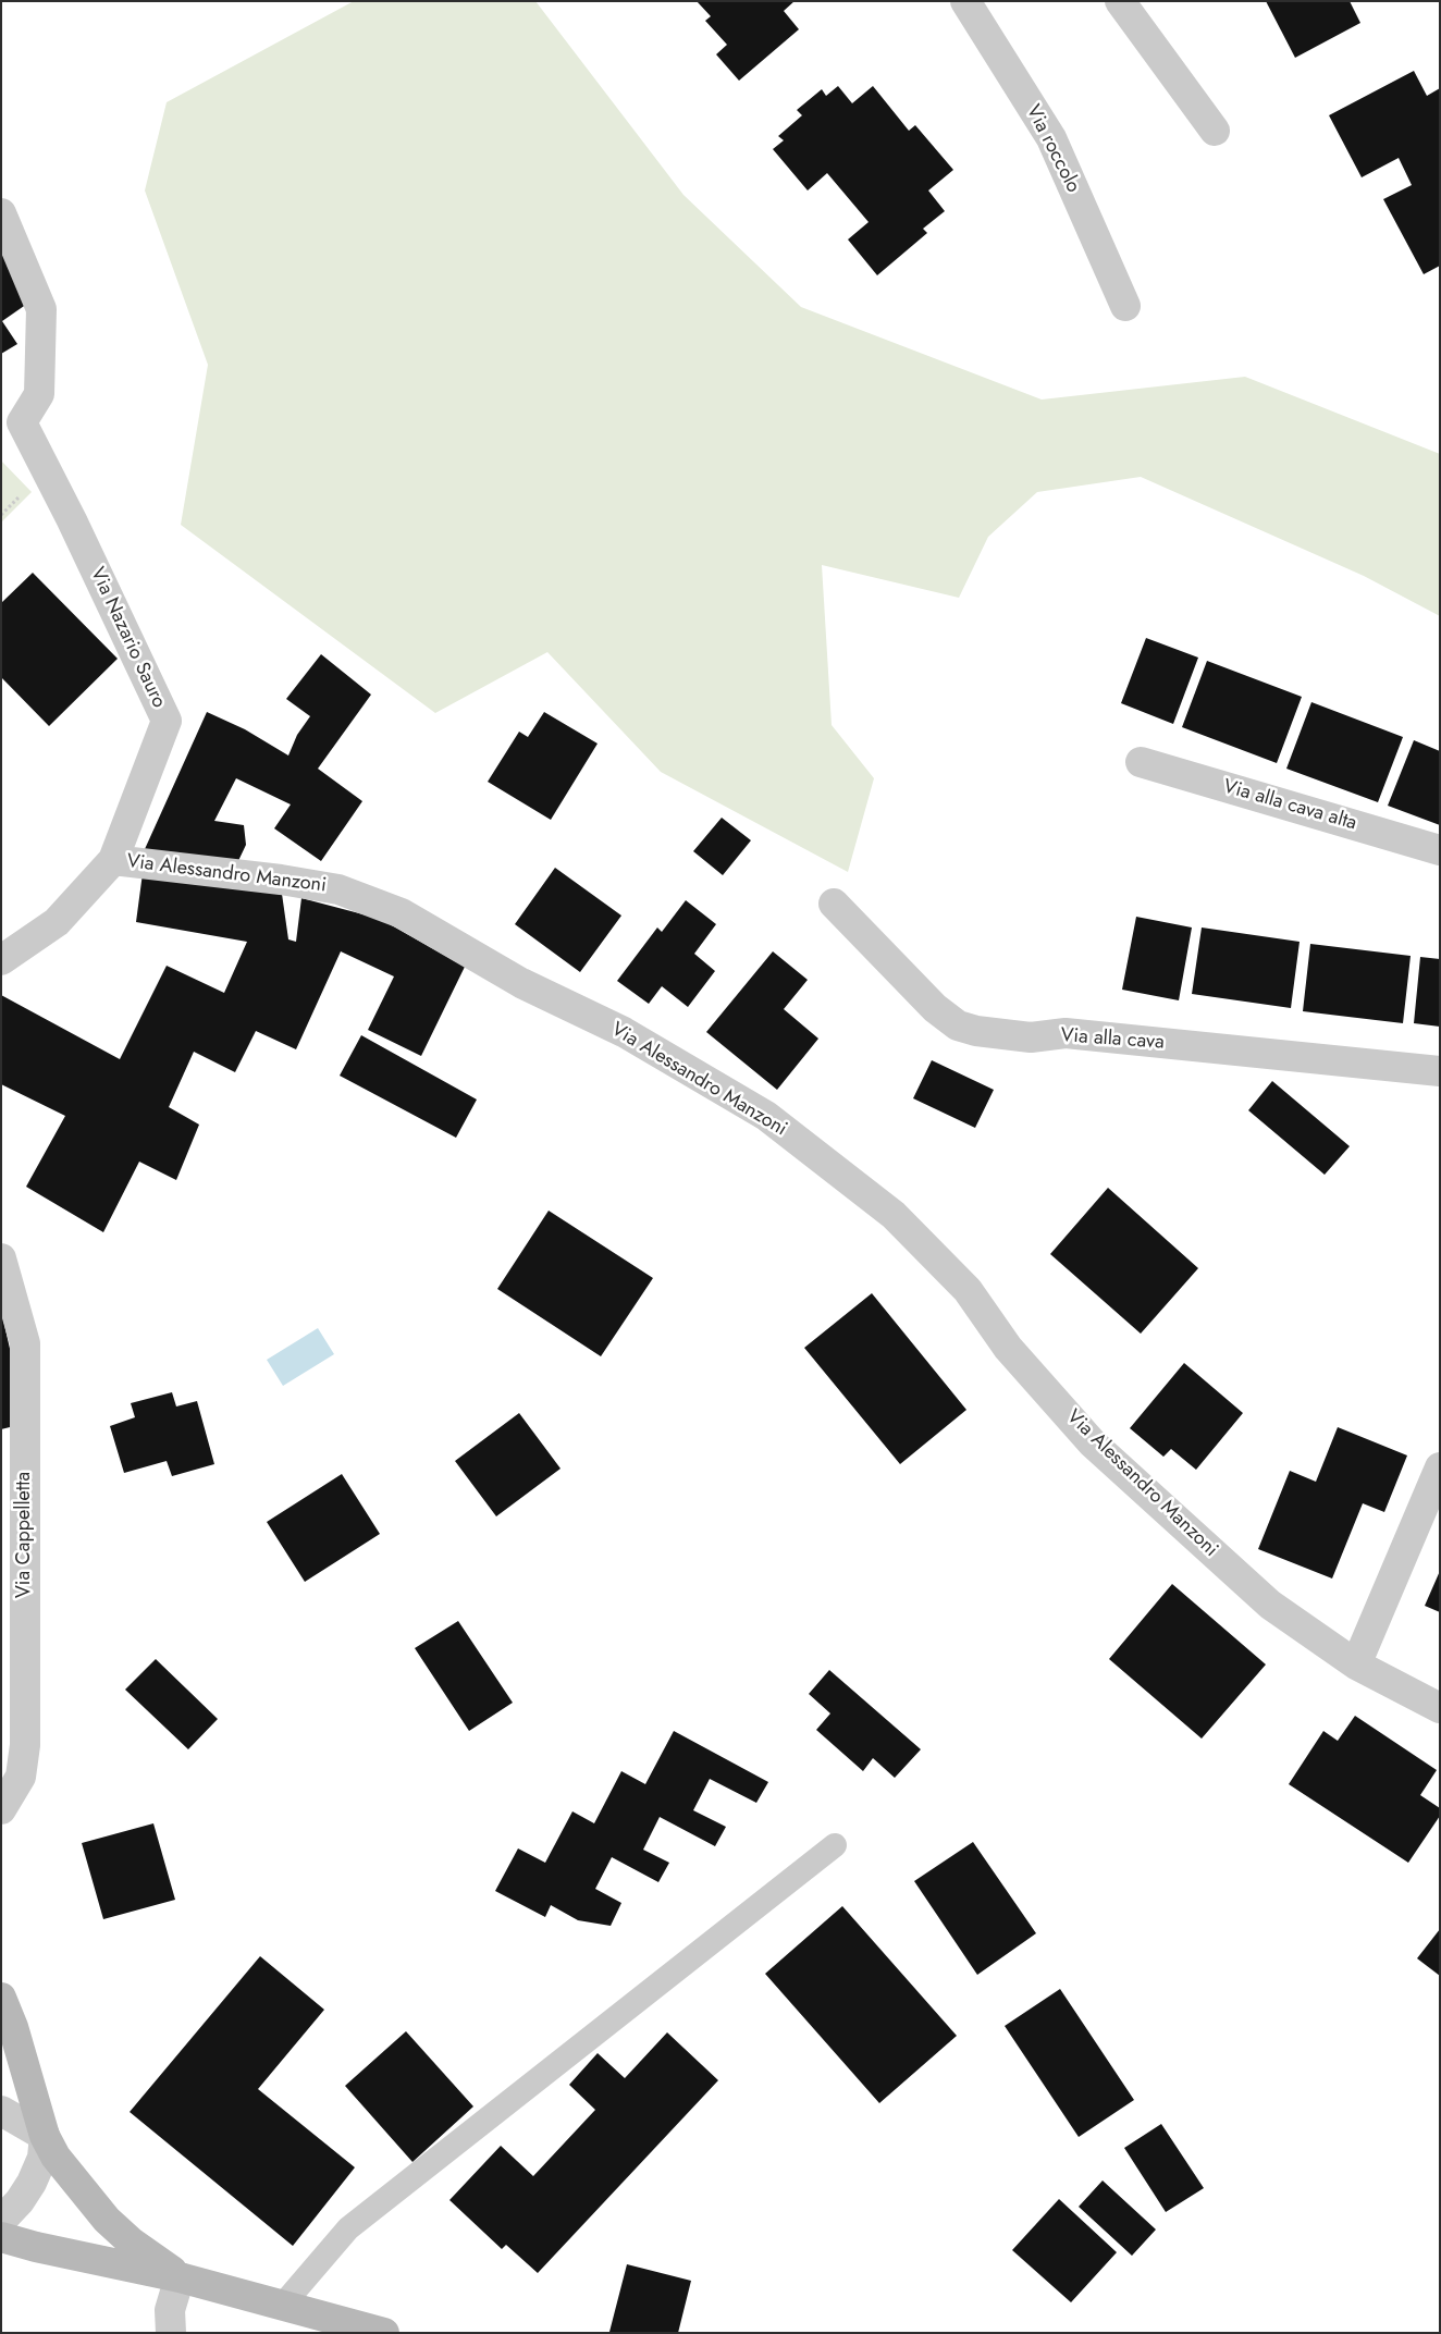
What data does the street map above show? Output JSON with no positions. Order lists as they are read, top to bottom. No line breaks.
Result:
{"streets":{"street":["Via roccolo","Via Nazario Sauro","Via alla cava alta","Via Alessandro Manzoni","Via alla cava","Via Cappelletta"]},"crossings":[["Via Nazario Sauro","Via Alessandro Manzoni"]]}
